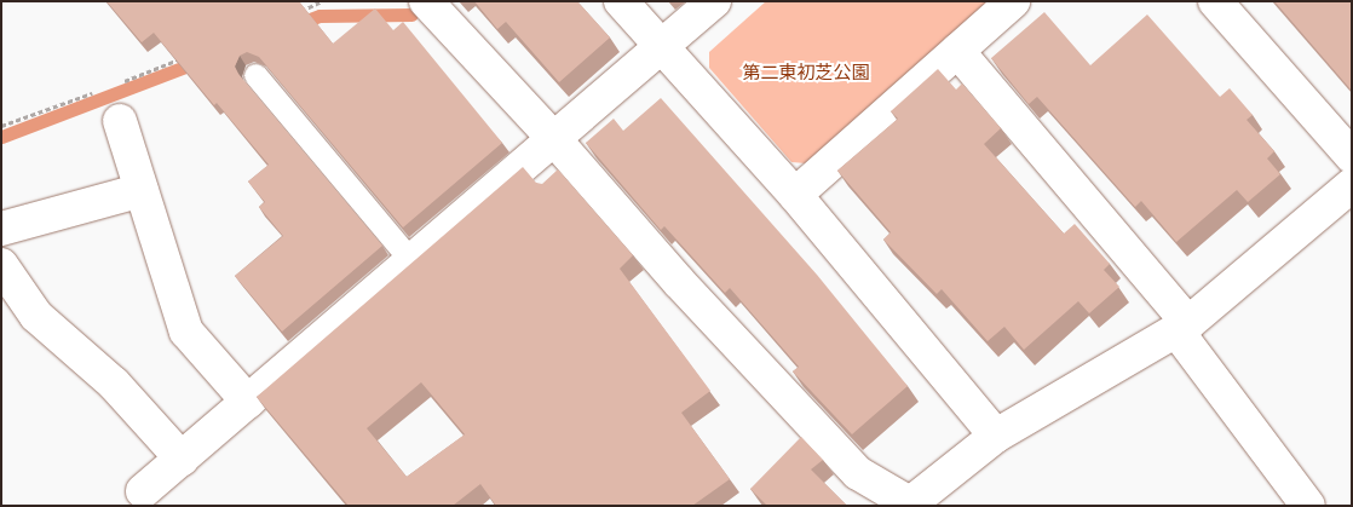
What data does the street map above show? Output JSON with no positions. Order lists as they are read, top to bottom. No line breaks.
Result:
{"parks":["第二東初芝公園"]}
